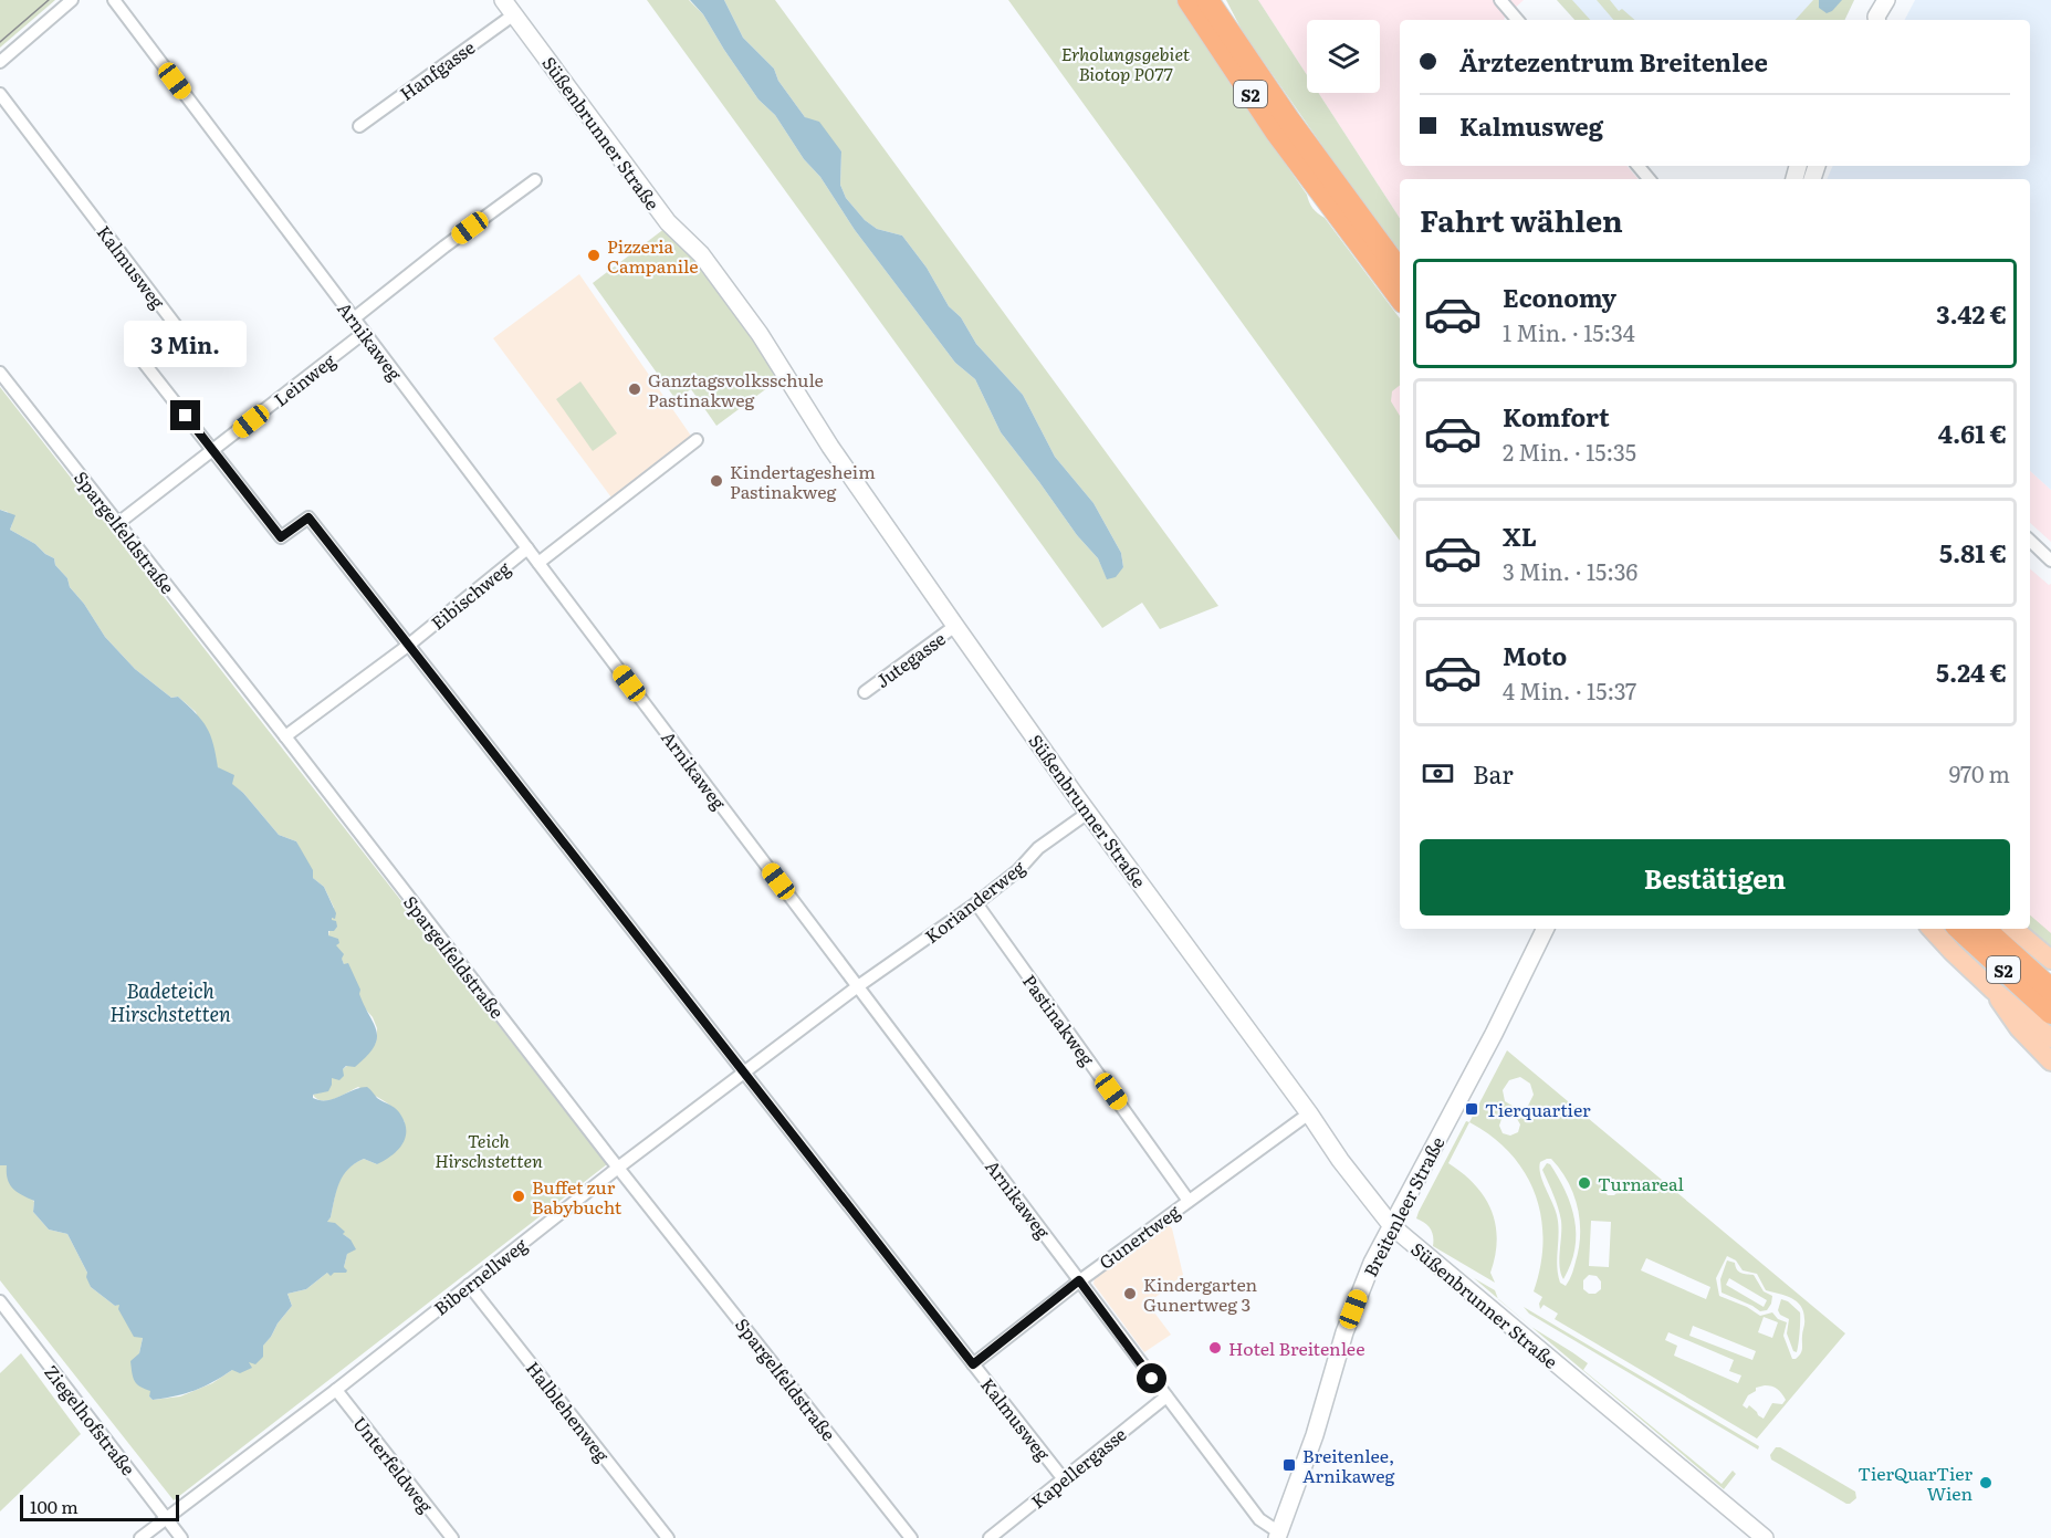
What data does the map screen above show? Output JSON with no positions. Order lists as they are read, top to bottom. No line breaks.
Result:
{"streets":{"highway":["S2"],"street":["Hanfgasse","Süßenbrunner Straße","Kalmusweg","Arnikaweg","Leinweg","Spargelfeldstraße","Eibischweg","Jutegasse","Korianderweg","Pastinakweg","Breitenleer Straße","Gunertweg","Bibernellweg","Halblehenweg","Ziegelhofstraße","Unterfeldweg","Kapellergasse"]},"crossings":[["Hanfgasse","Süßenbrunner Straße"],["Süßenbrunner Straße","Jutegasse"],["Süßenbrunner Straße","Korianderweg"],["Süßenbrunner Straße","Breitenleer Straße"],["Süßenbrunner Straße","Gunertweg"],["Kalmusweg","Leinweg"],["Kalmusweg","Eibischweg"],["Kalmusweg","Gunertweg"],["Kalmusweg","Bibernellweg"],["Kalmusweg","Kapellergasse"],["Arnikaweg","Leinweg"],["Arnikaweg","Eibischweg"],["Arnikaweg","Korianderweg"],["Arnikaweg","Breitenleer Straße"],["Arnikaweg","Gunertweg"],["Arnikaweg","Bibernellweg"],["Arnikaweg","Kapellergasse"],["Leinweg","Spargelfeldstraße"],["Spargelfeldstraße","Eibischweg"],["Spargelfeldstraße","Bibernellweg"],["Korianderweg","Pastinakweg"],["Korianderweg","Bibernellweg"],["Pastinakweg","Gunertweg"],["Bibernellweg","Halblehenweg"],["Bibernellweg","Ziegelhofstraße"],["Bibernellweg","Unterfeldweg"]],"water":["Badeteich Hirschstetten"],"parks":["Erholungsgebiet Biotop P077","Teich Hirschstetten"],"places":{"other":["Pizzeria Campanile","Ganztagsvolksschule Pastinakweg","Kindertagesheim Pastinakweg","Turnareal","Buffet zur Babybucht","Kindergarten Gunertweg 3","Hotel Breitenlee","TierQuarTier Wien"],"transit":["Tierquartier","Breitenlee, Arnikaweg"]},"scale_bar":"100 m","page":{"banner":["Ärztezentrum Breitenlee","Kalmusweg"],"heading":"Fahrt wählen","list":[{"name":"Economy","note":"1 Min. · 15:34","value":"3.42 €"},{"name":"Komfort","note":"2 Min. · 15:35","value":"4.61 €"},{"name":"XL","note":"3 Min. · 15:36","value":"5.81 €"},{"name":"Moto","note":"4 Min. · 15:37","value":"5.24 €"}],"bubble":"3 Min.","pay":["Bar","970 m"],"buttons":"Bestätigen","scale":"100 m"}}
